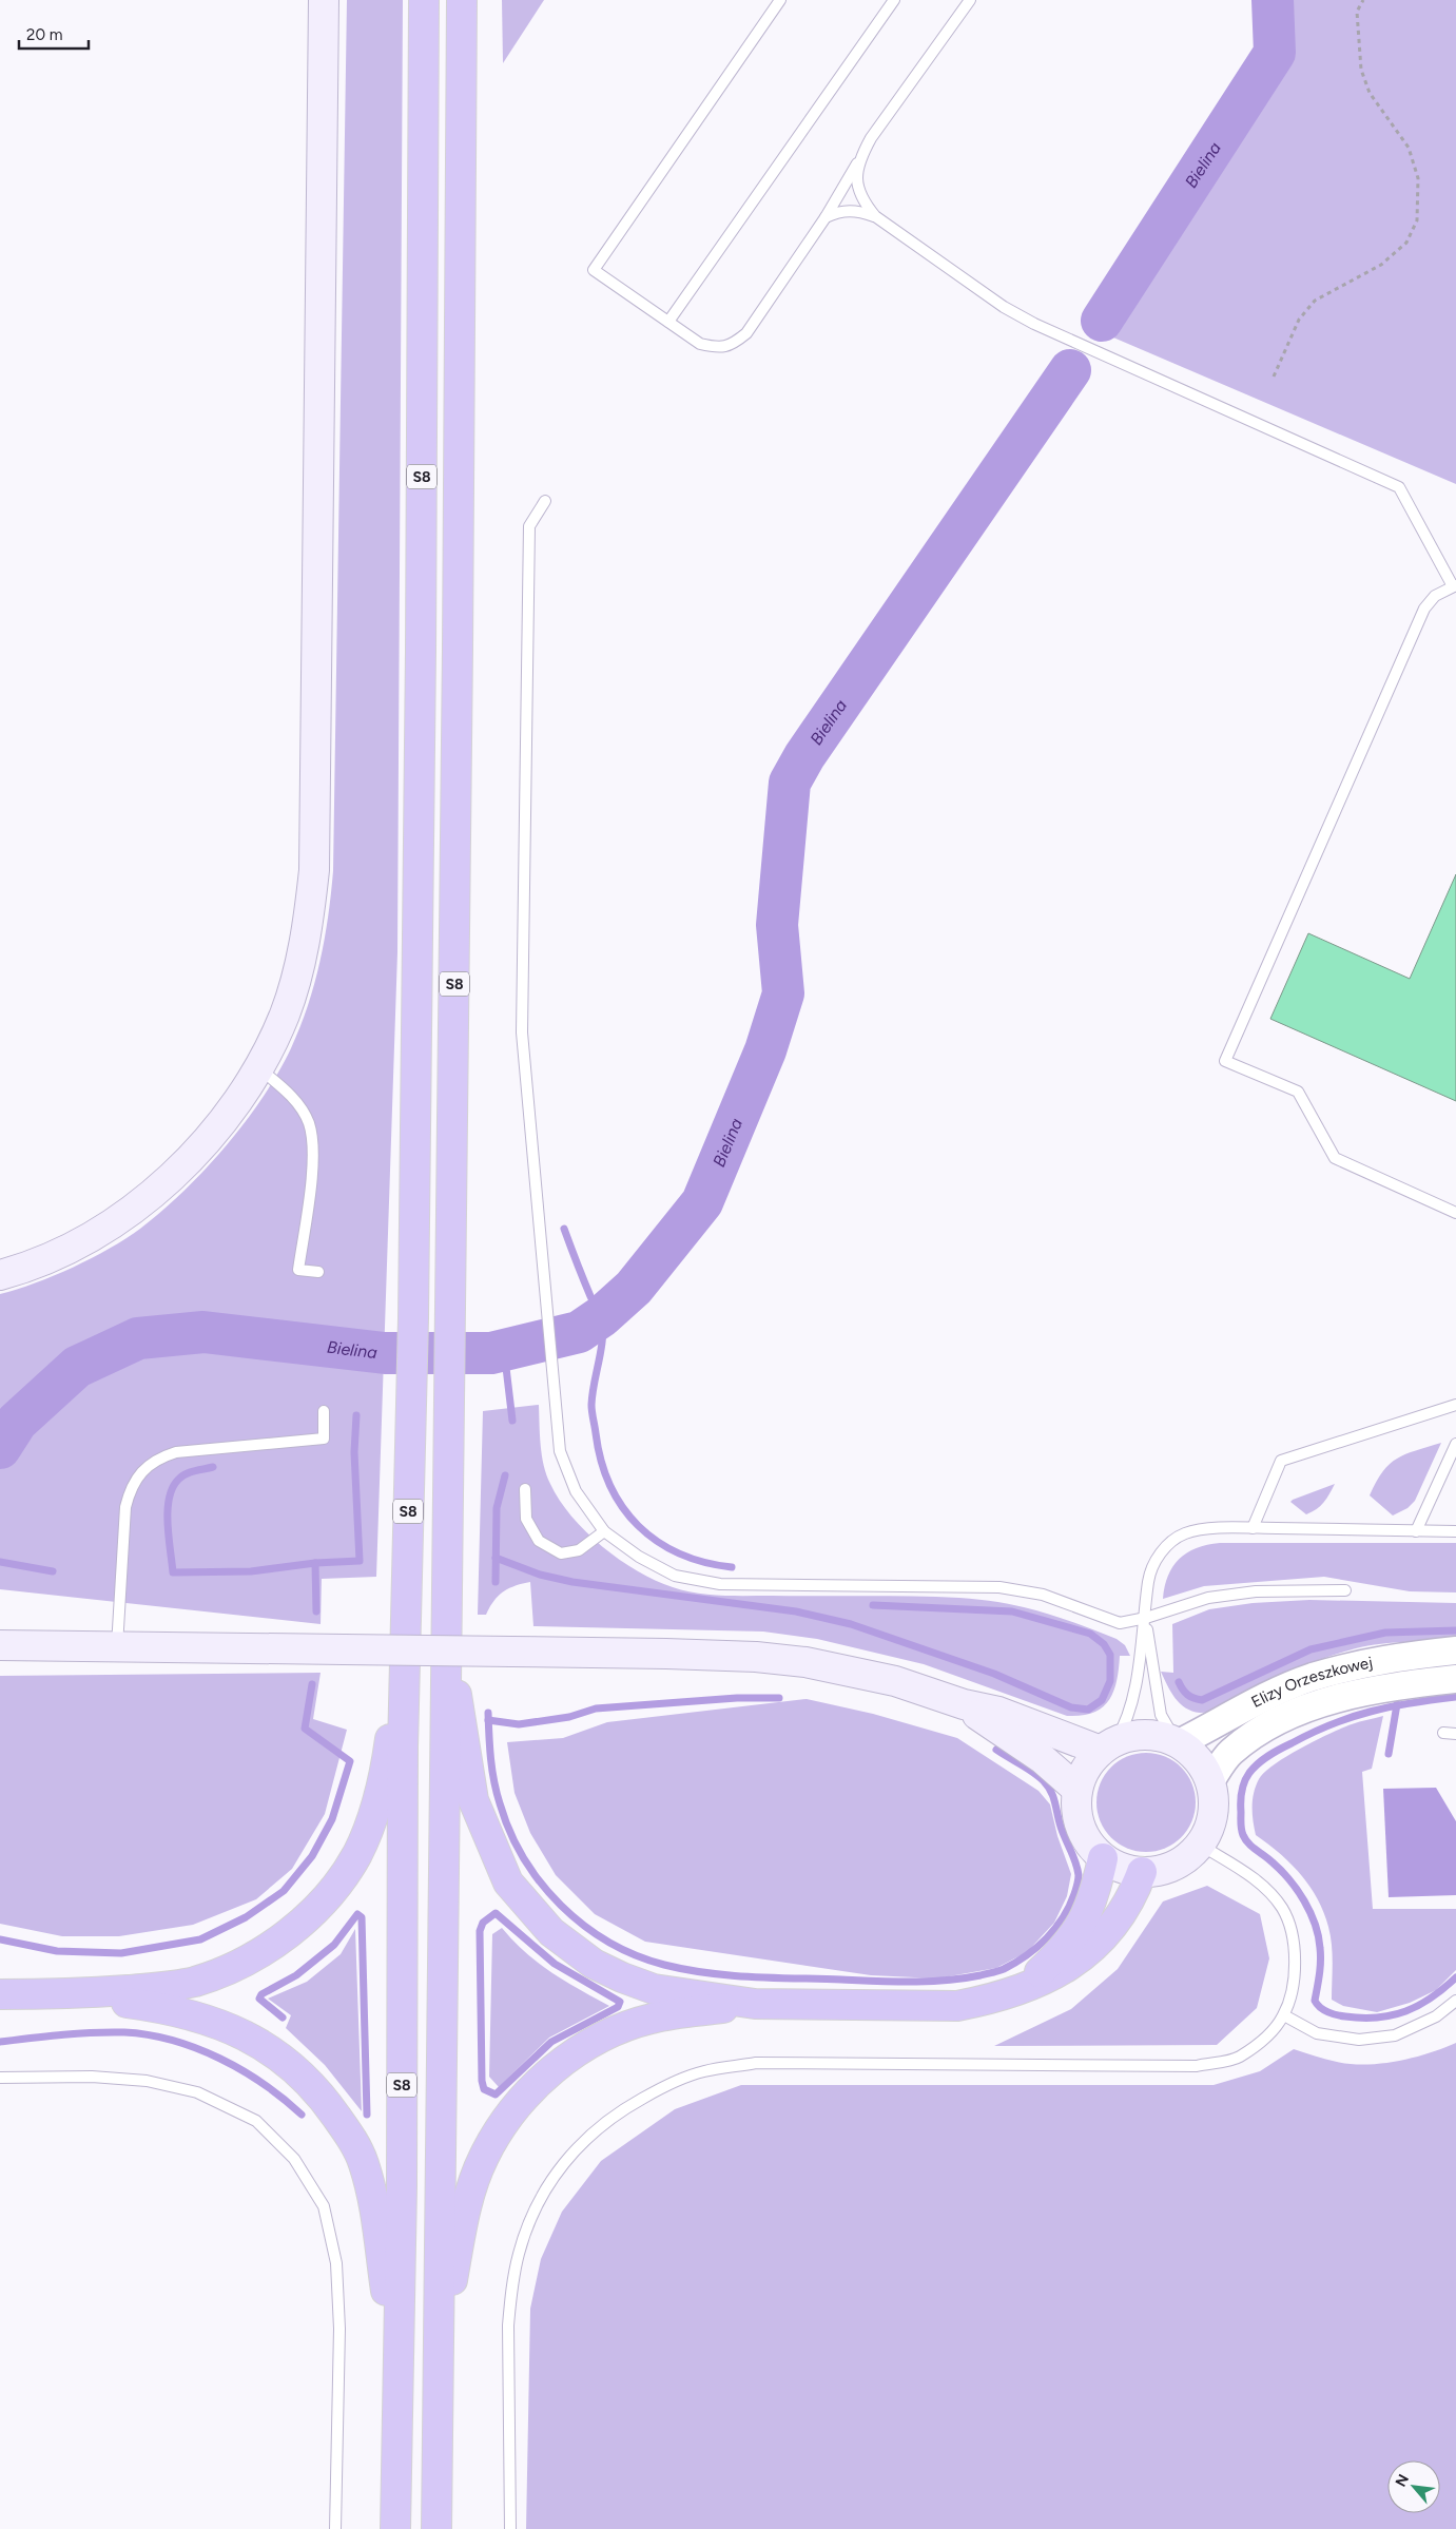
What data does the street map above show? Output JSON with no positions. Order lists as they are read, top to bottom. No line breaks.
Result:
{"streets":{"highway":["S8"],"street":["Elizy Orzeszkowej"]},"water":["Bielina"],"scale_bar":"20 m","north":"top left"}
